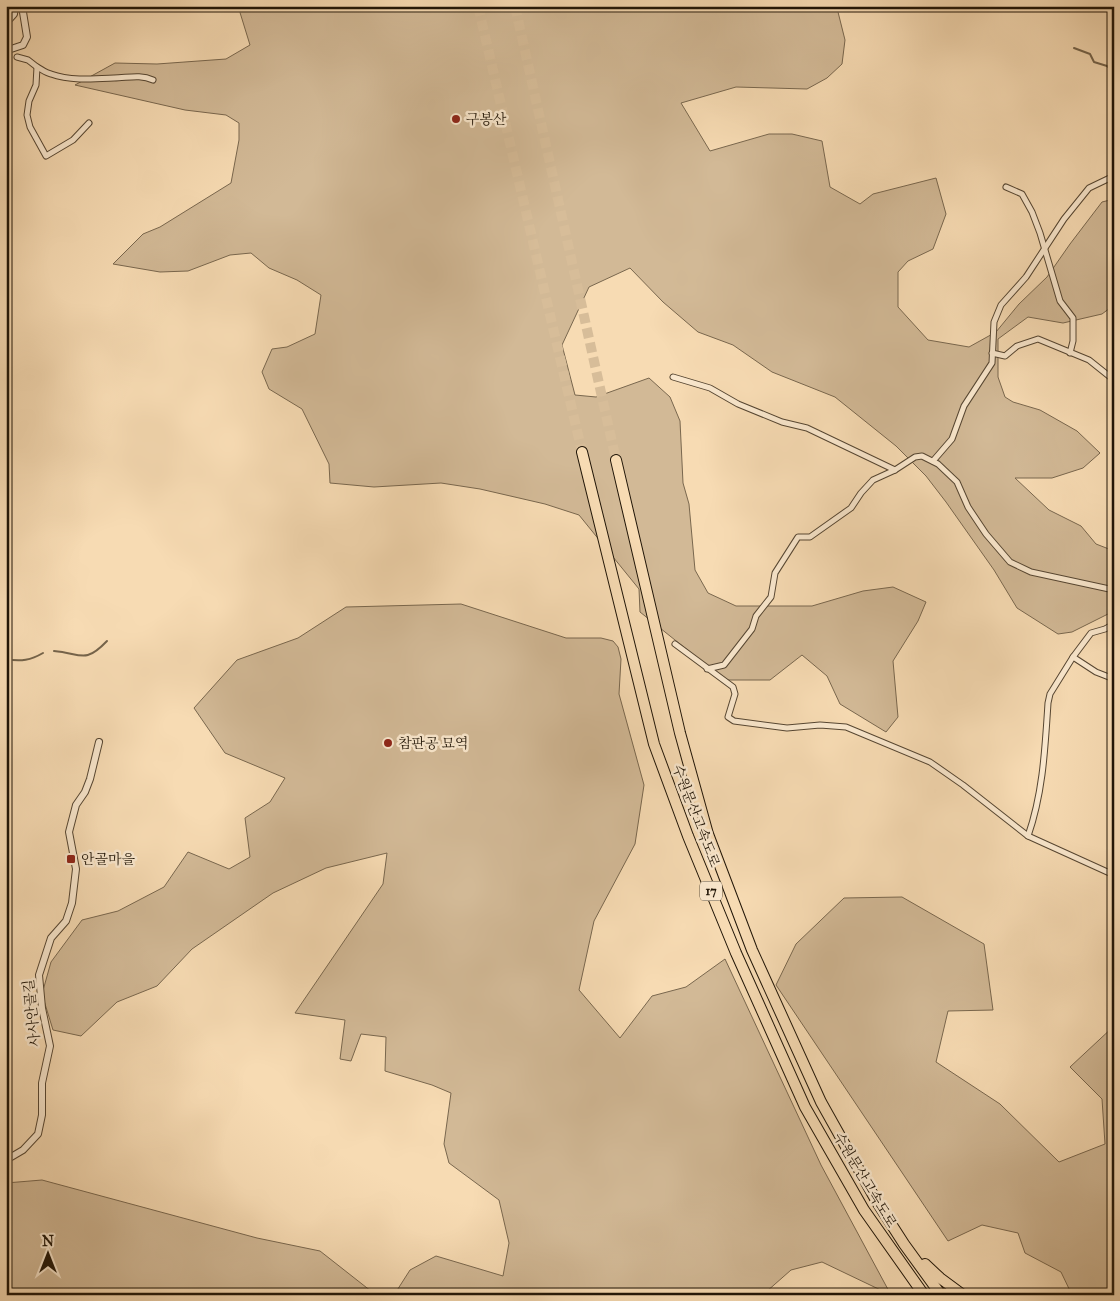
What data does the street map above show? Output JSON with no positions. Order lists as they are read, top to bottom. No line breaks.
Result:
{"streets":{"highway":["수원문산고속도로","17"],"street":["사사안골길"]},"places":{"other":["구봉산","참판공 묘역"],"transit":["안골마을"]},"north":"top"}
